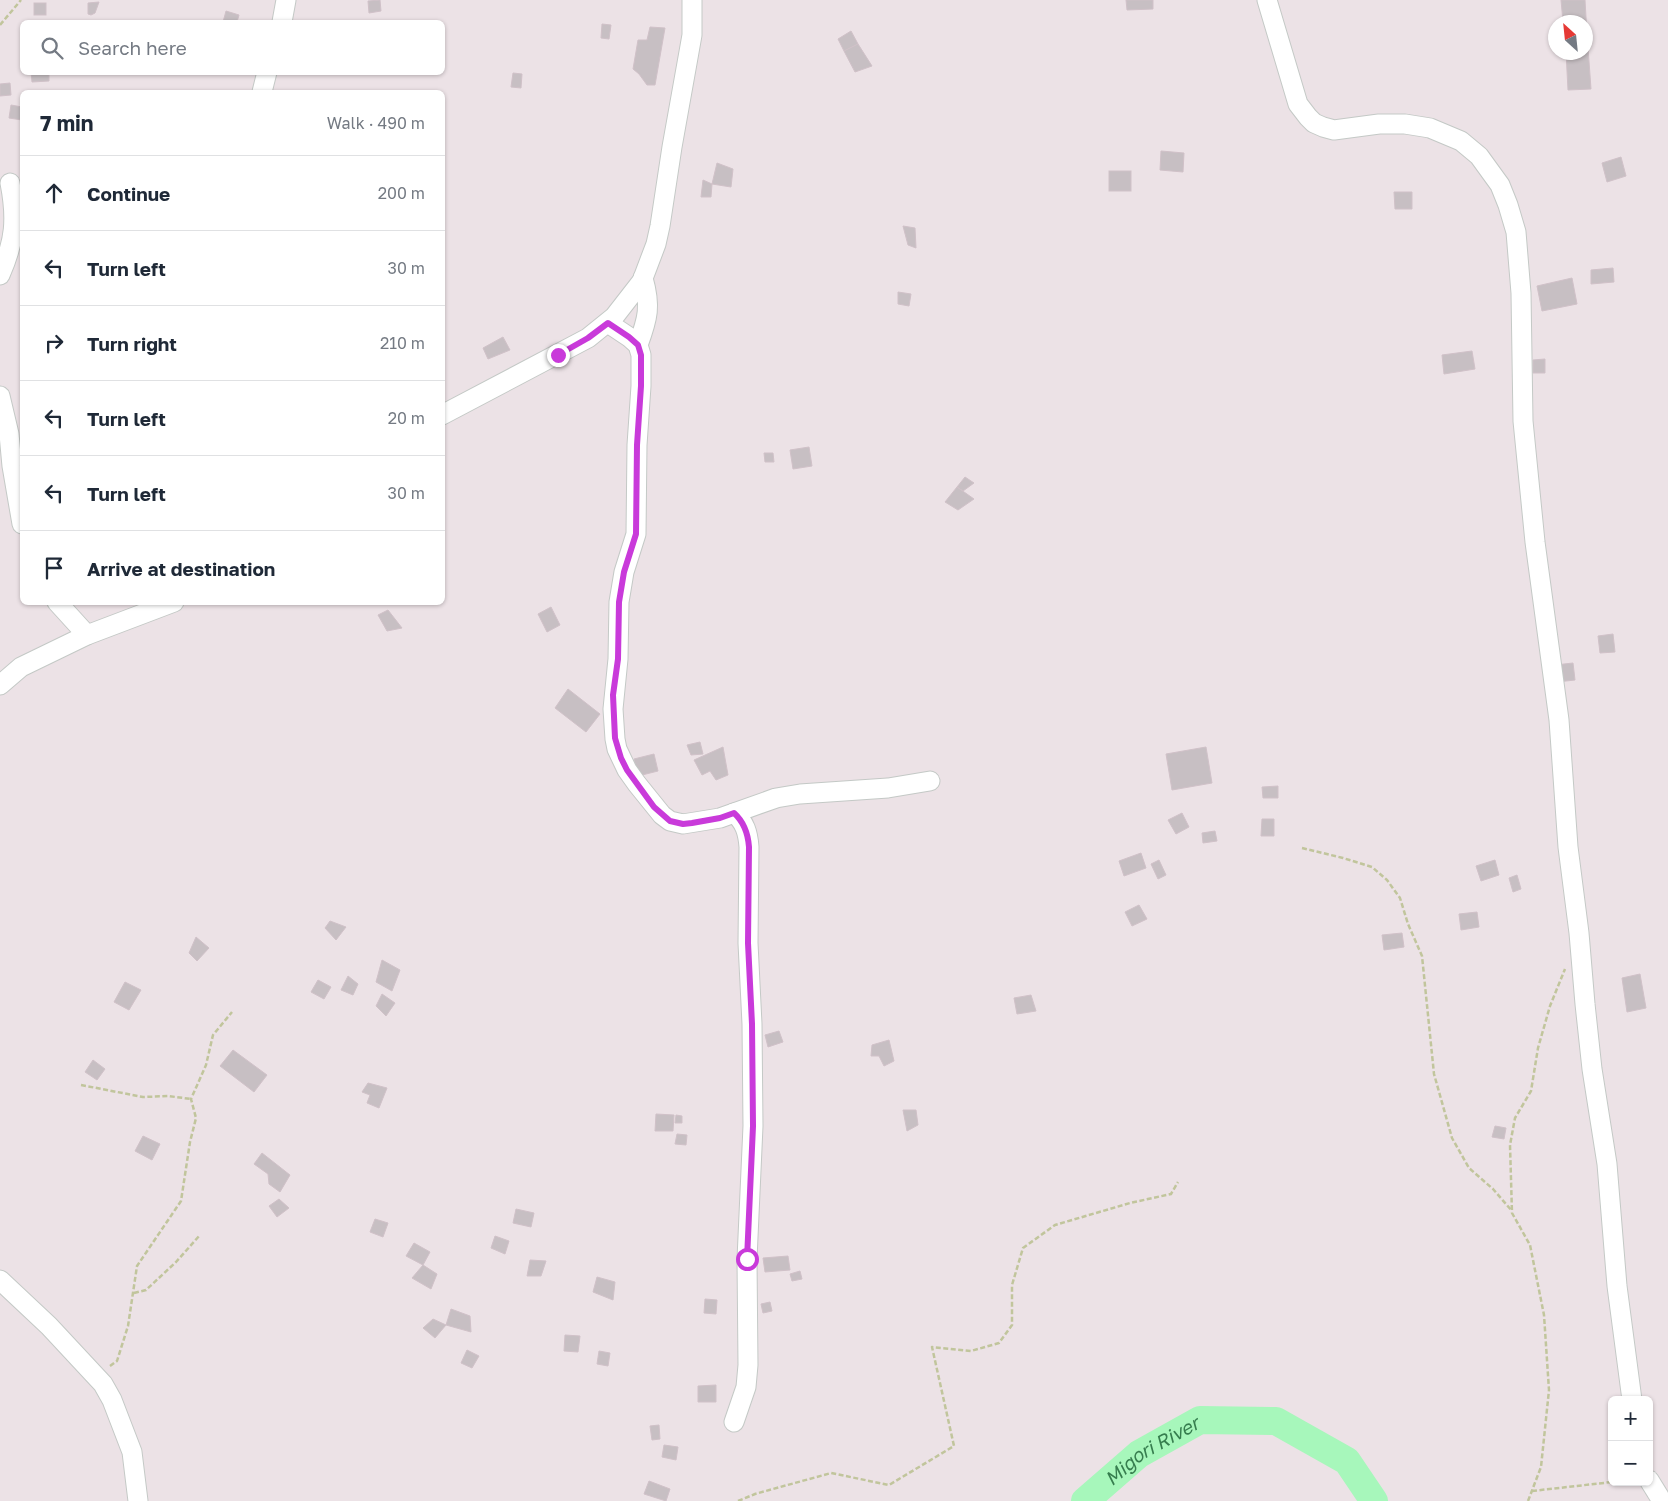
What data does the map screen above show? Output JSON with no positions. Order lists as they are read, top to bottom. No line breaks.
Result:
{"water":["Migori River"],"north":"top left","page":{"search":"Search here","heading":["7 min","Walk · 490 m"],"list":[["Continue","200 m"],["Turn left","30 m"],["Turn right","210 m"],["Turn left","20 m"],["Turn left","30 m"],"Arrive at destination"],"map_buttons":["+","−"]}}
